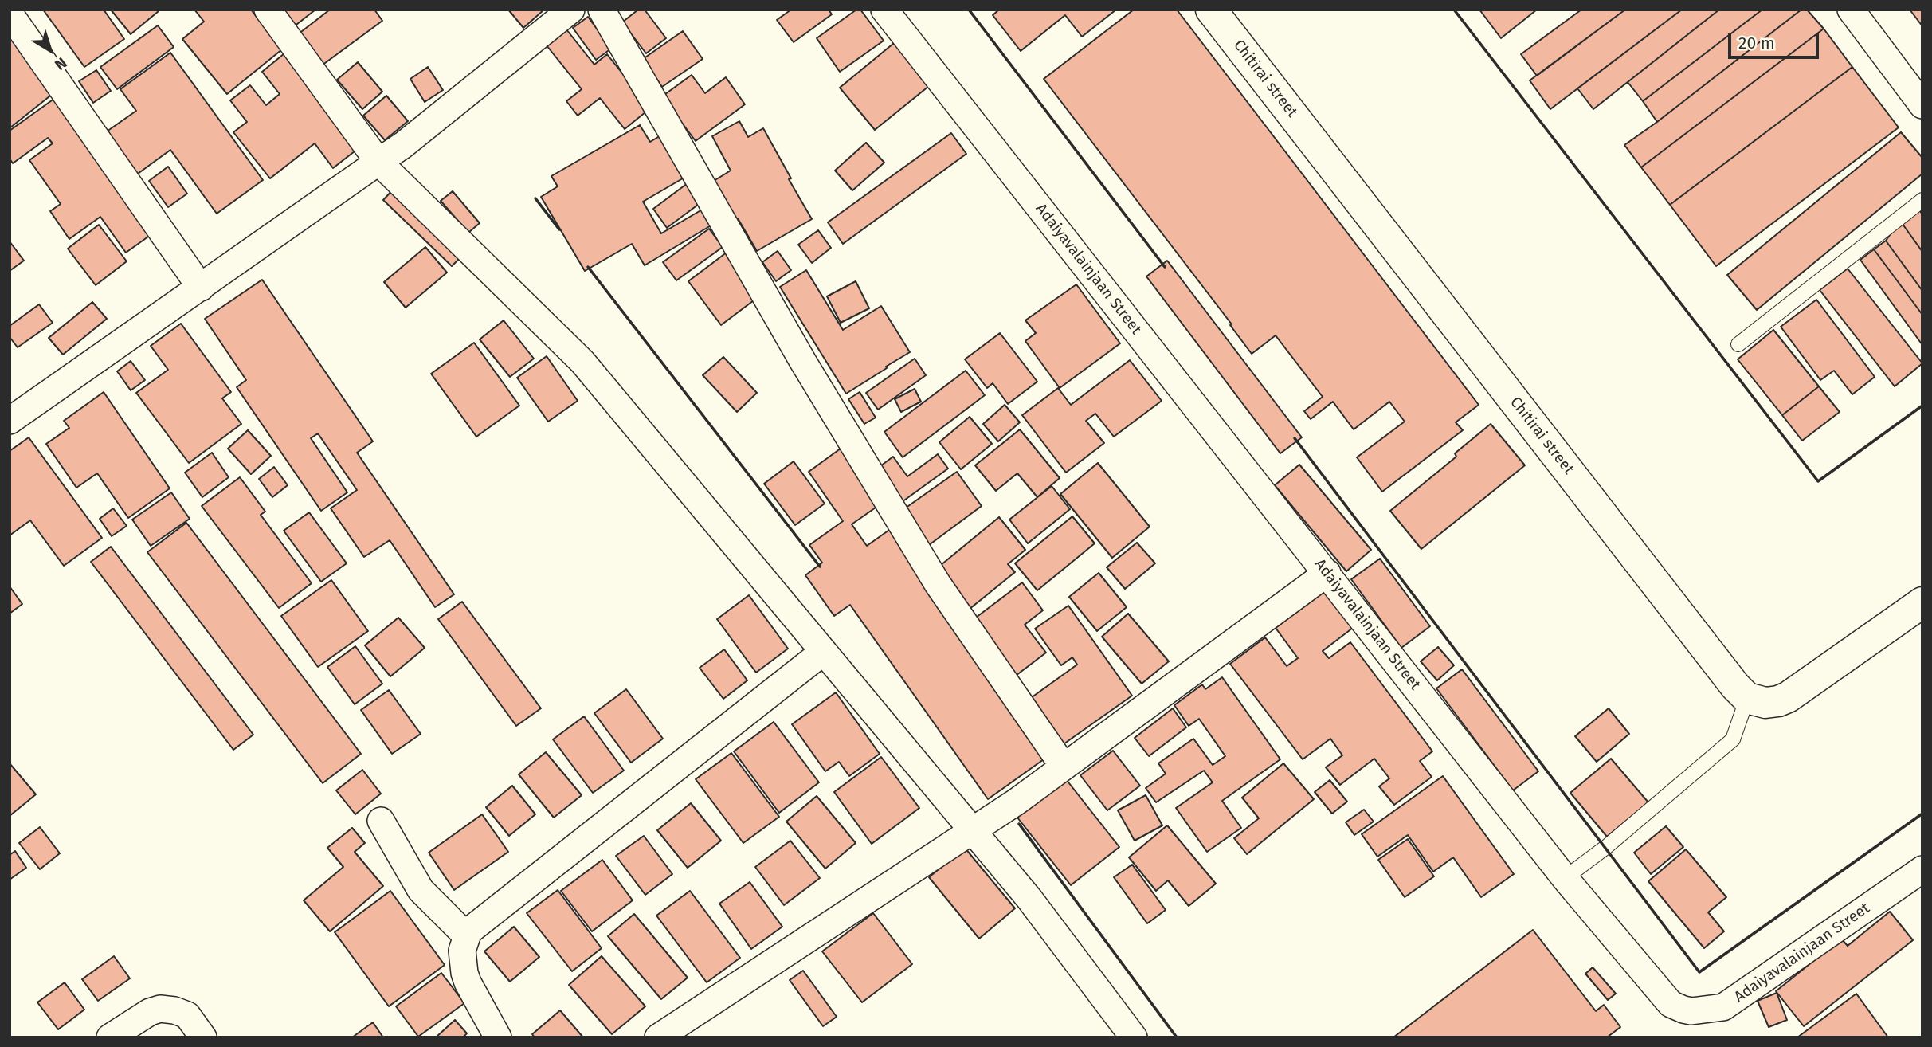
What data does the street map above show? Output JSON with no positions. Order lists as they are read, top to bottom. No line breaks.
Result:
{"streets":{"street":["Chitirai street","Adaiyavalainjaan Street"]},"scale_bar":"20 m","north":"bottom right"}
